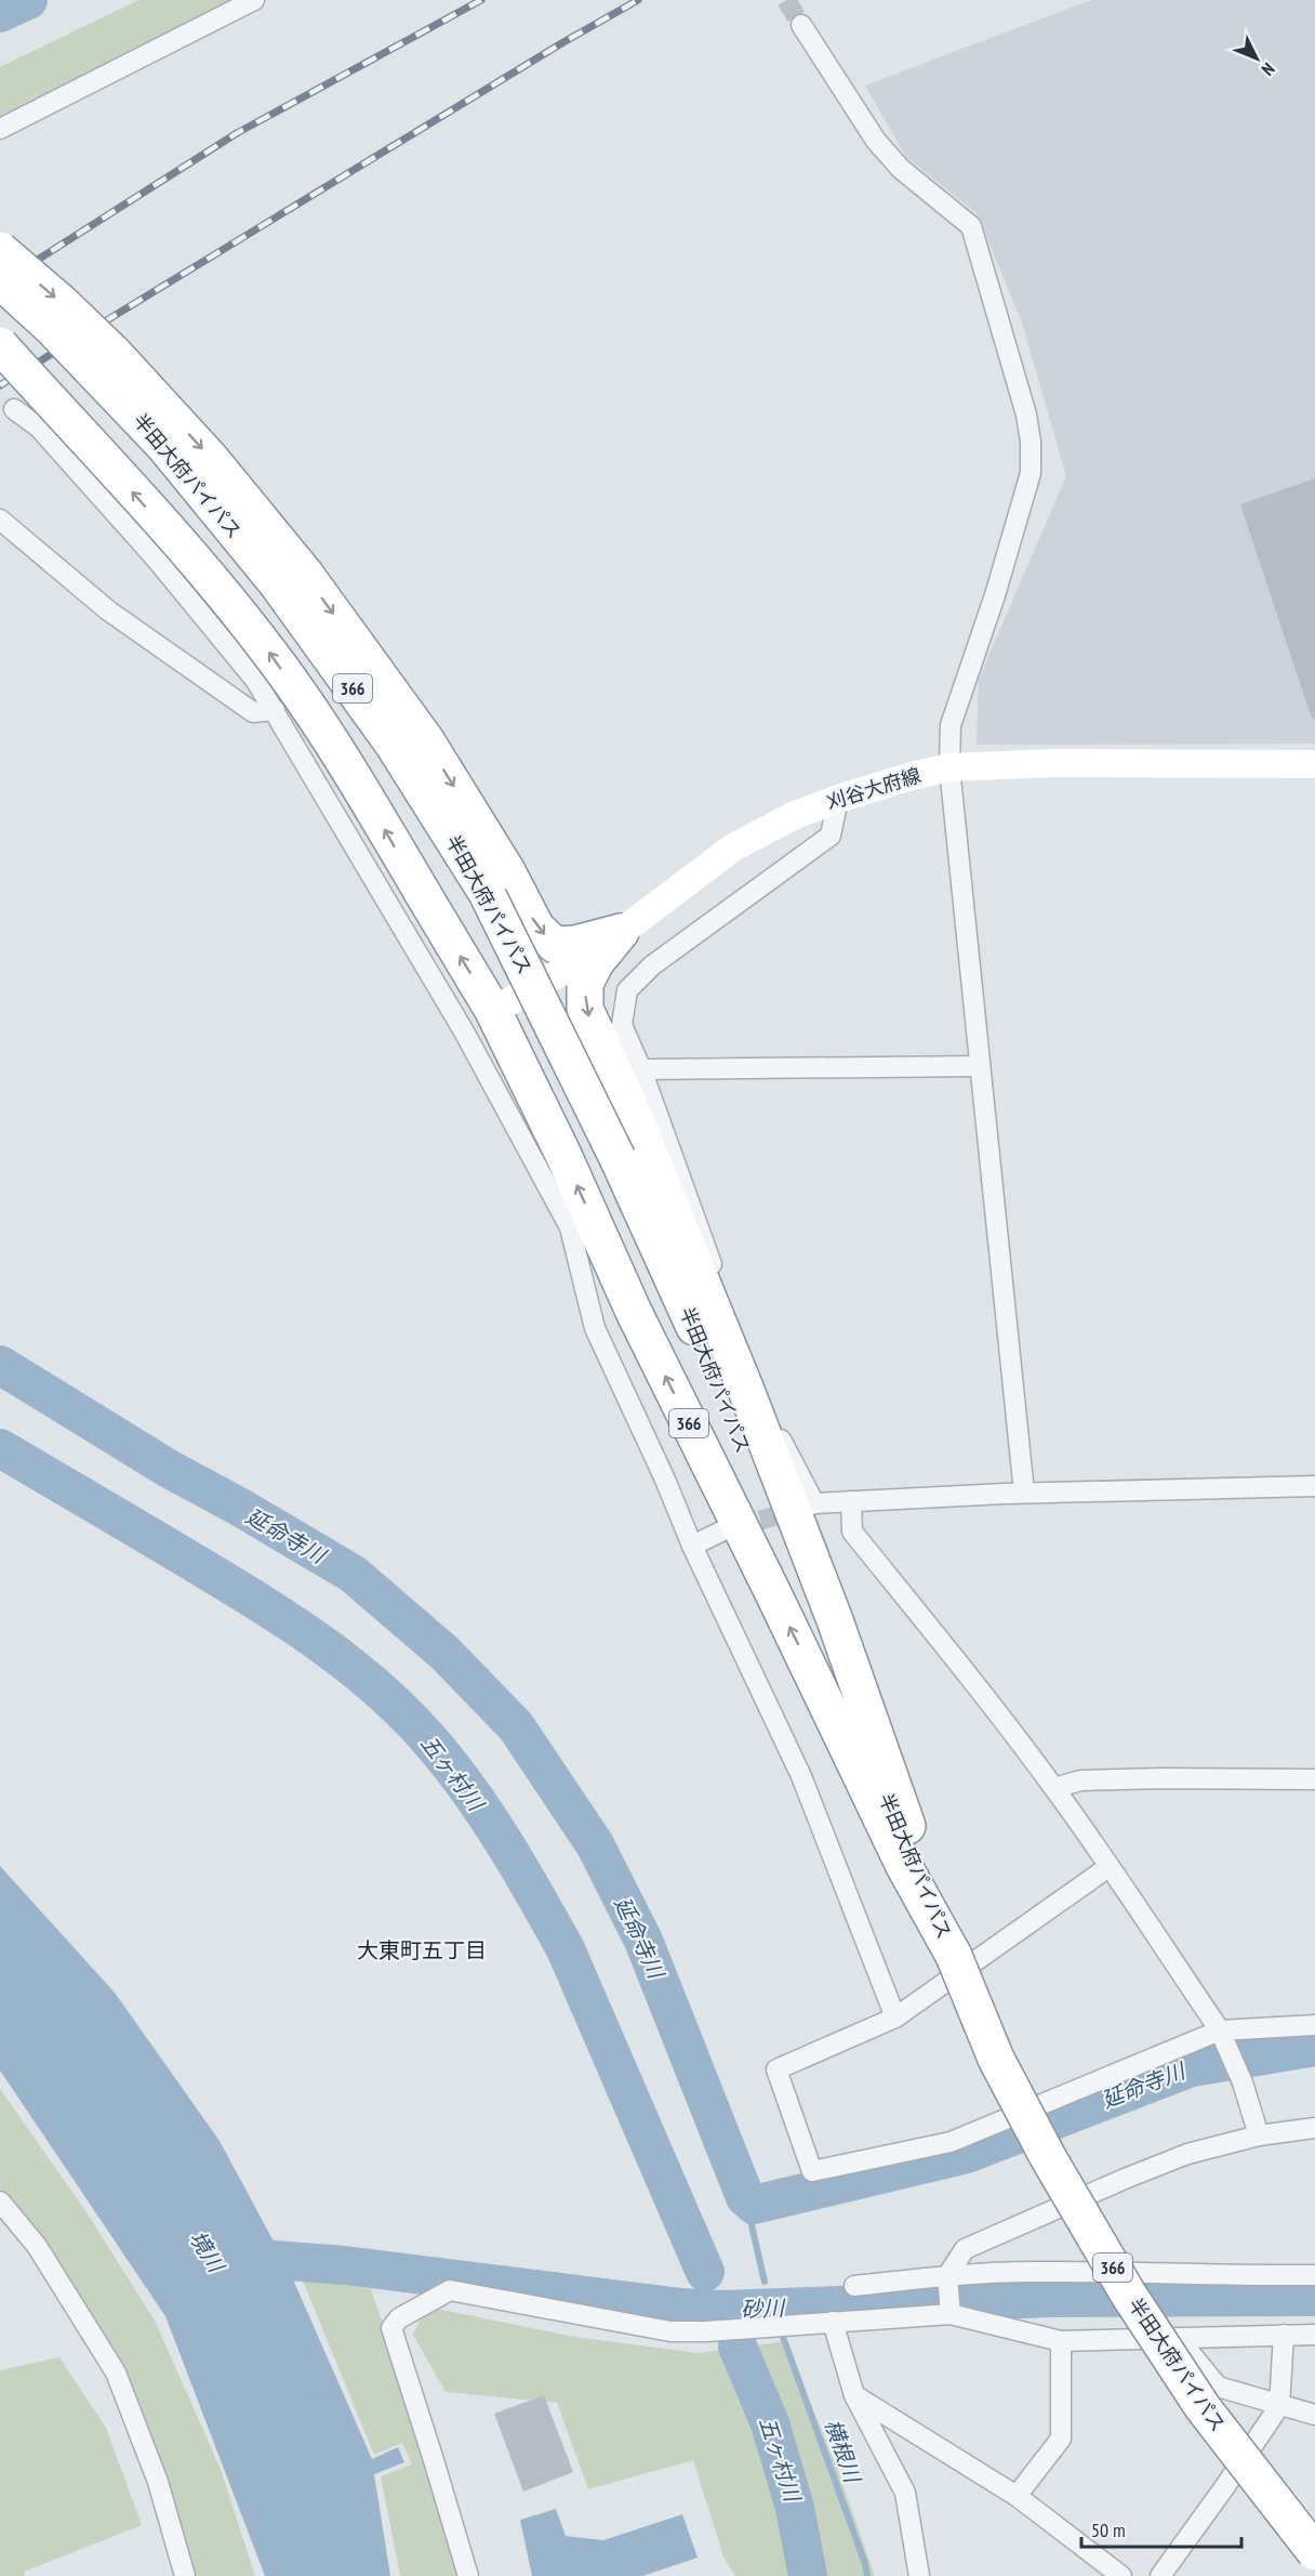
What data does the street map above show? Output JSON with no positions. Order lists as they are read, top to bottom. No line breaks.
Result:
{"streets":{"highway":["半田大府パイパス","366"],"main road":["刈谷大府線"]},"crossings":[["半田大府パイパス","366"],["366","刈谷大府線"]],"districts":["大東町五丁目"],"water":["延命寺川","五ヶ村川","境川","砂川","横根川"],"scale_bar":"50 m","north":"bottom right"}
